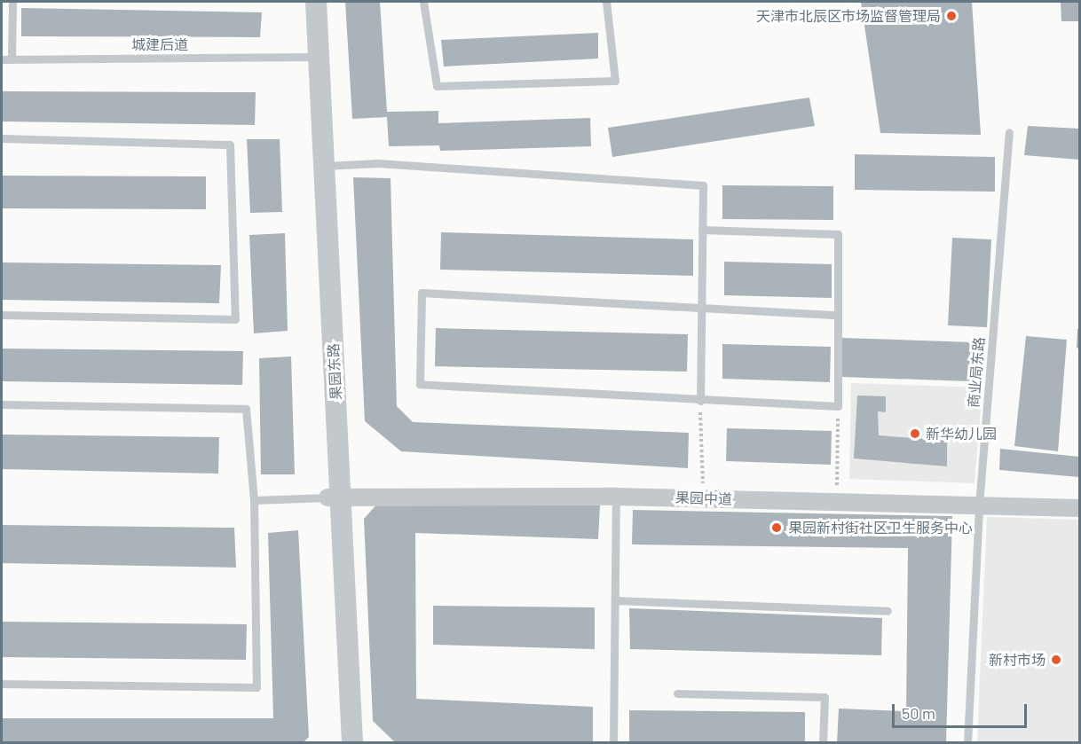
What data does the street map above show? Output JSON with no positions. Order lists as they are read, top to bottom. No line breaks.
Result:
{"streets":{"street":["果园东路","果园中道"],"lane":["城建后道","商业局东路"]},"crossings":[["城建后道","果园东路"],["果园东路","果园中道"],["商业局东路","果园中道"]],"places":["天津市北辰区市场监督管理局","新华幼儿园","果园新村街社区卫生服务中心","新村市场"],"scale_bar":"50 m"}
